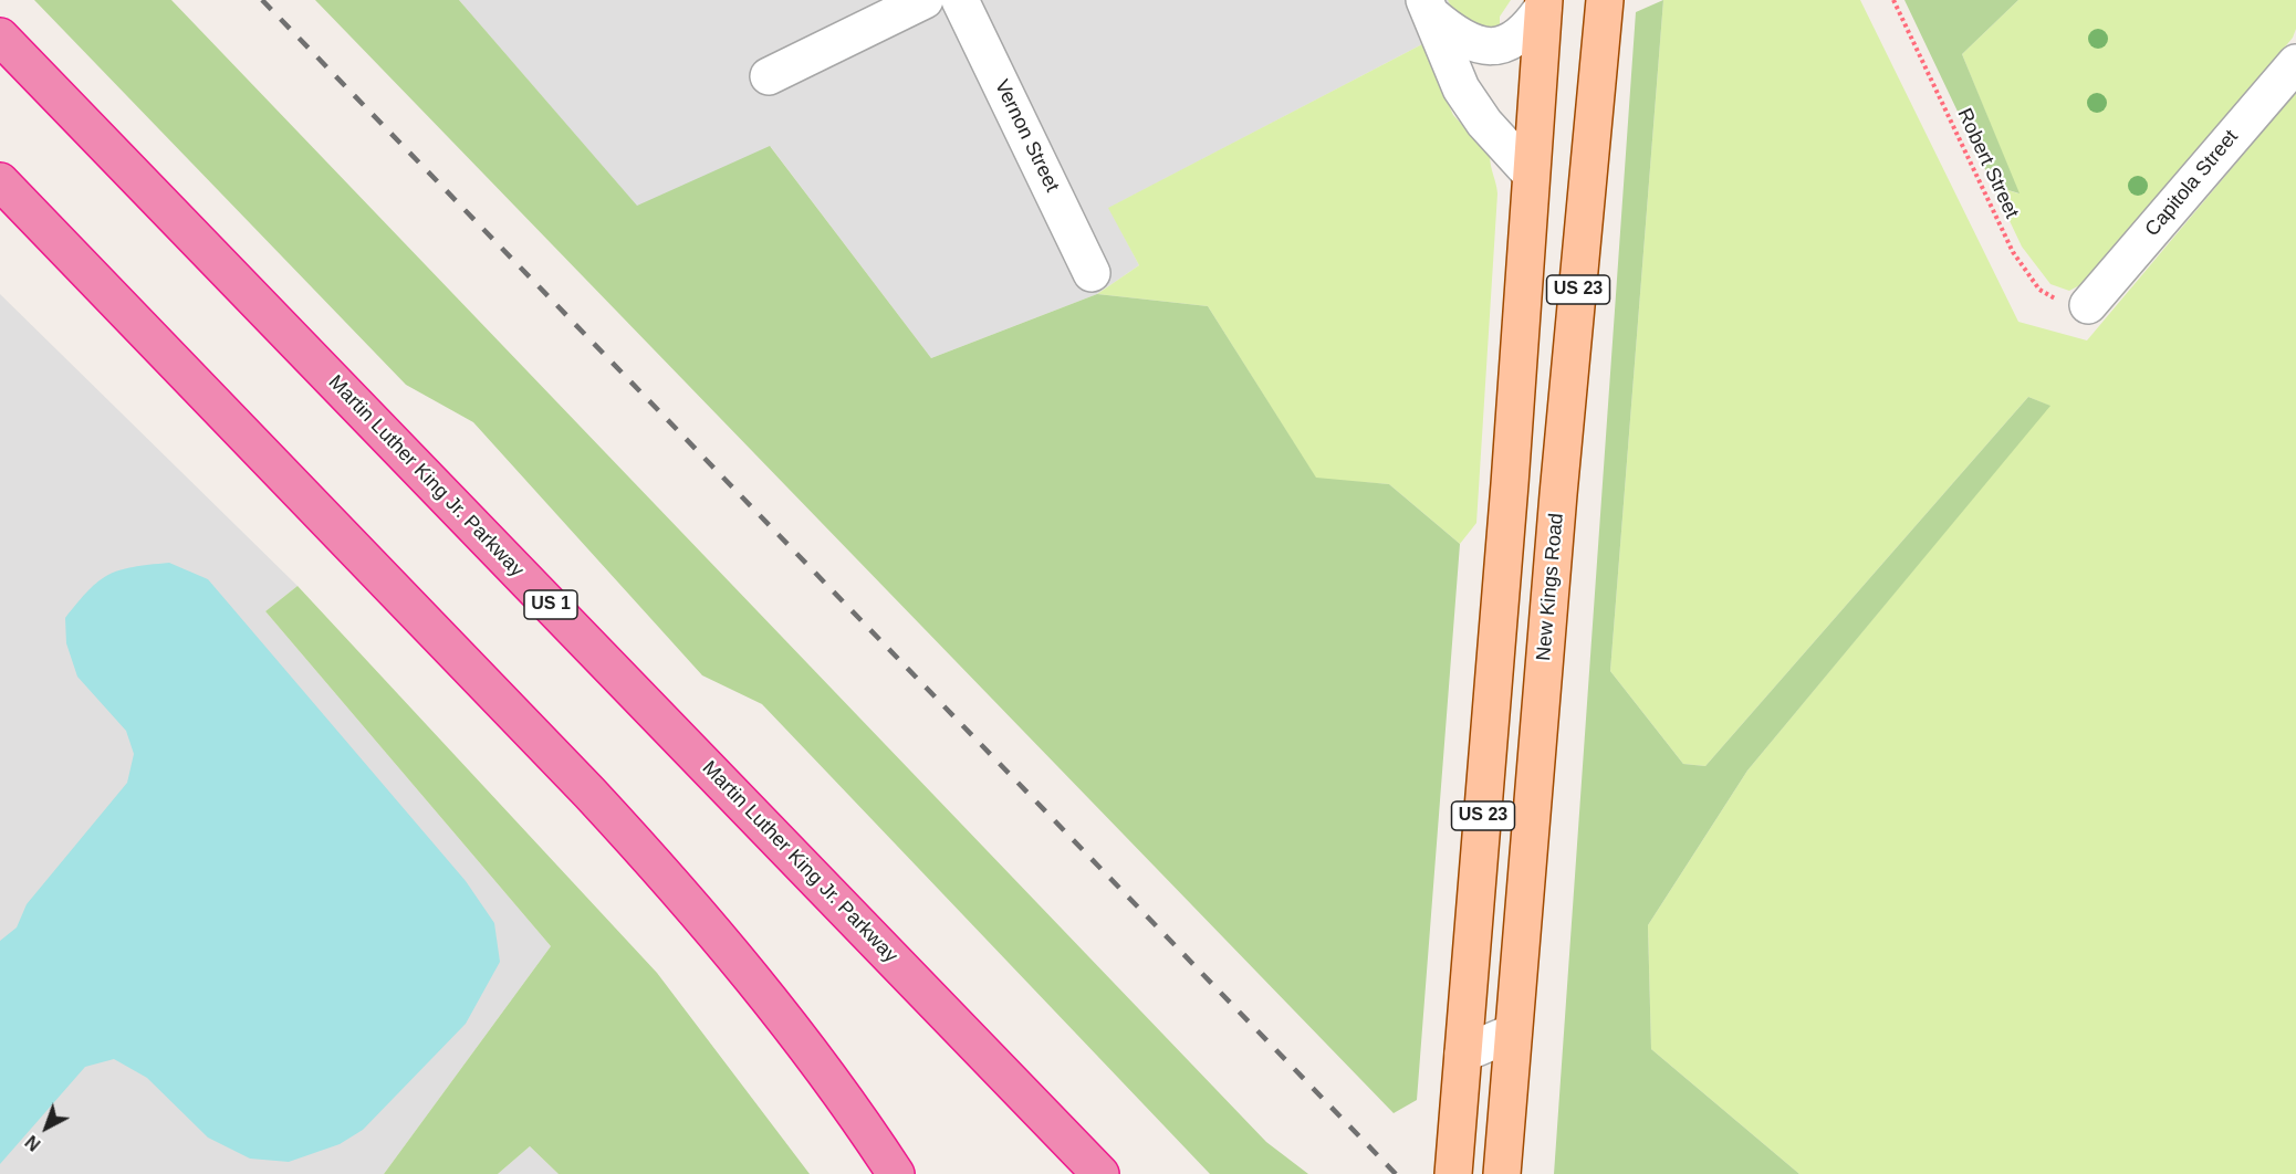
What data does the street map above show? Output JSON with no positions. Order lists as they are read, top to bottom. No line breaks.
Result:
{"streets":{"highway":["Martin Luther King Jr. Parkway","US 1"],"main road":["US 23","New Kings Road"],"street":["Vernon Street","Capitola Street"],"path":["Robert Street"]},"crossings":[["Robert Street","Capitola Street"]],"north":"bottom left"}
